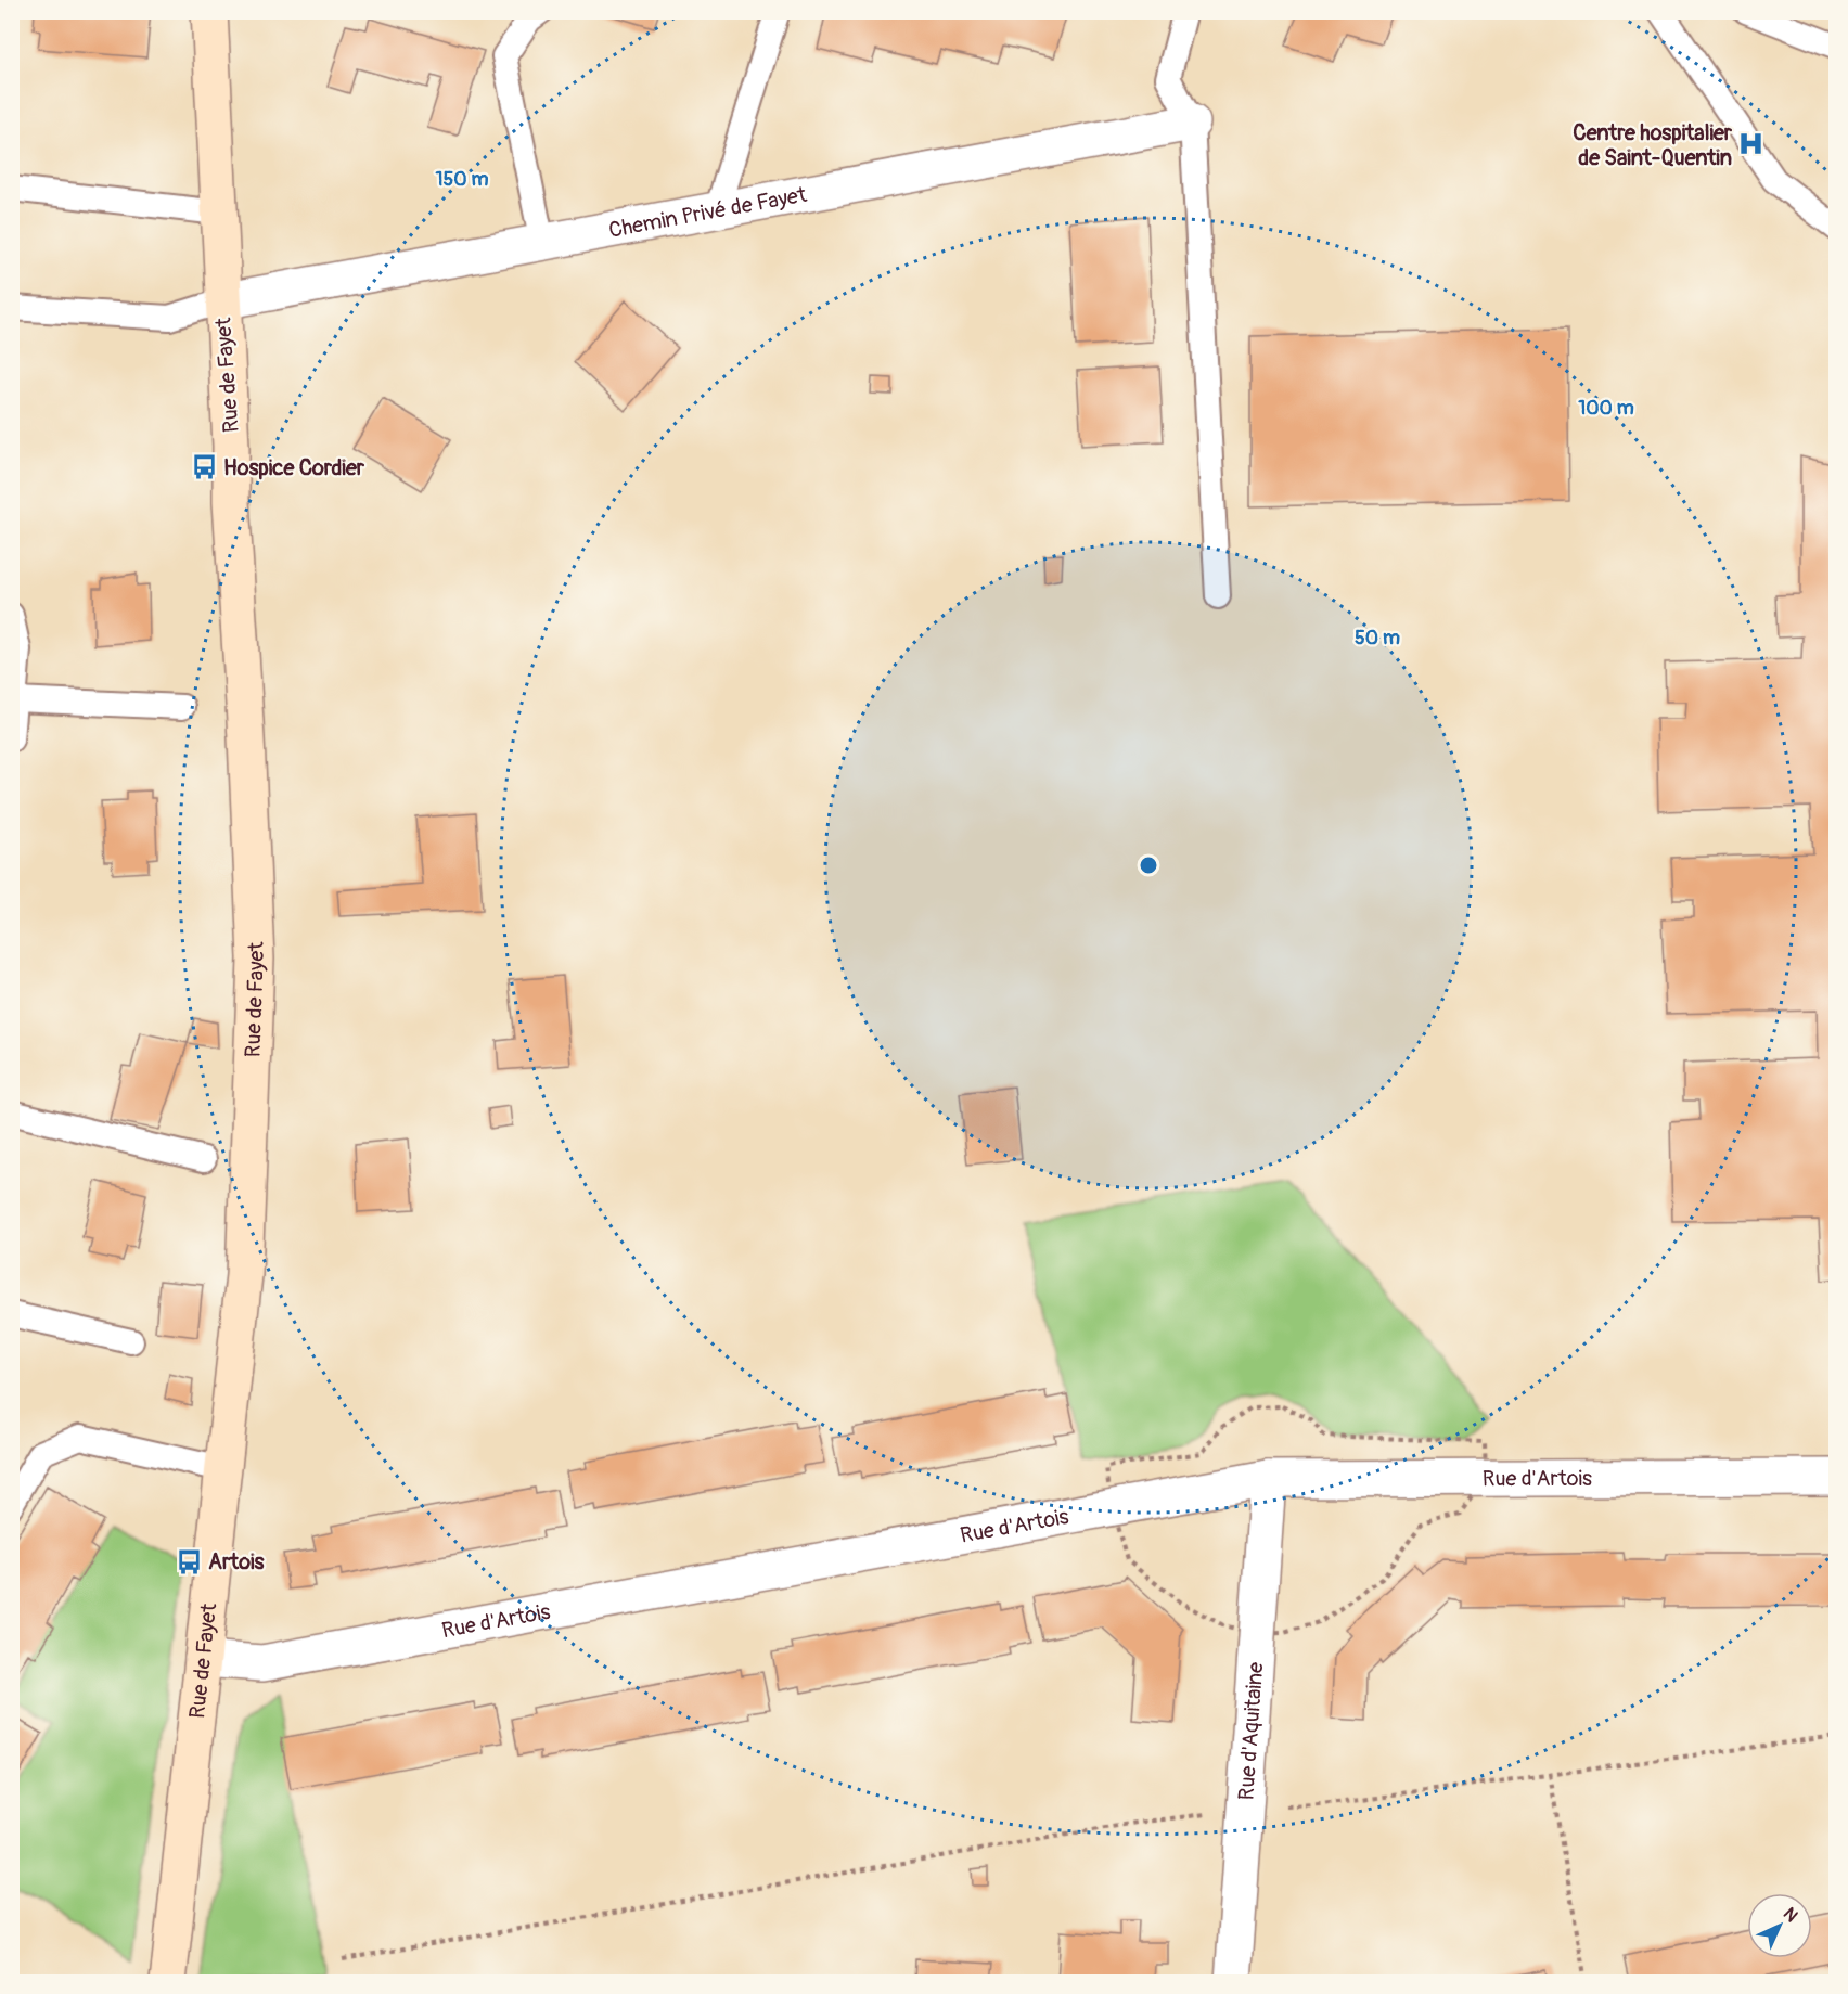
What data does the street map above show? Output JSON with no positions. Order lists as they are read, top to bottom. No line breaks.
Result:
{"streets":{"main road":["Rue de Fayet"],"street":["Chemin Privé de Fayet","Rue d'Artois","Rue d'Aquitaine"]},"crossings":[["Chemin Privé de Fayet","Rue de Fayet"],["Rue de Fayet","Rue d'Artois"],["Rue d'Artois","Rue d'Aquitaine"]],"places":{"hospital":["Centre hospitalier de Saint-Quentin"],"bus stop":["Hospice Cordier","Artois"]},"north":"top right","rings":["150 m","100 m","50 m"]}
